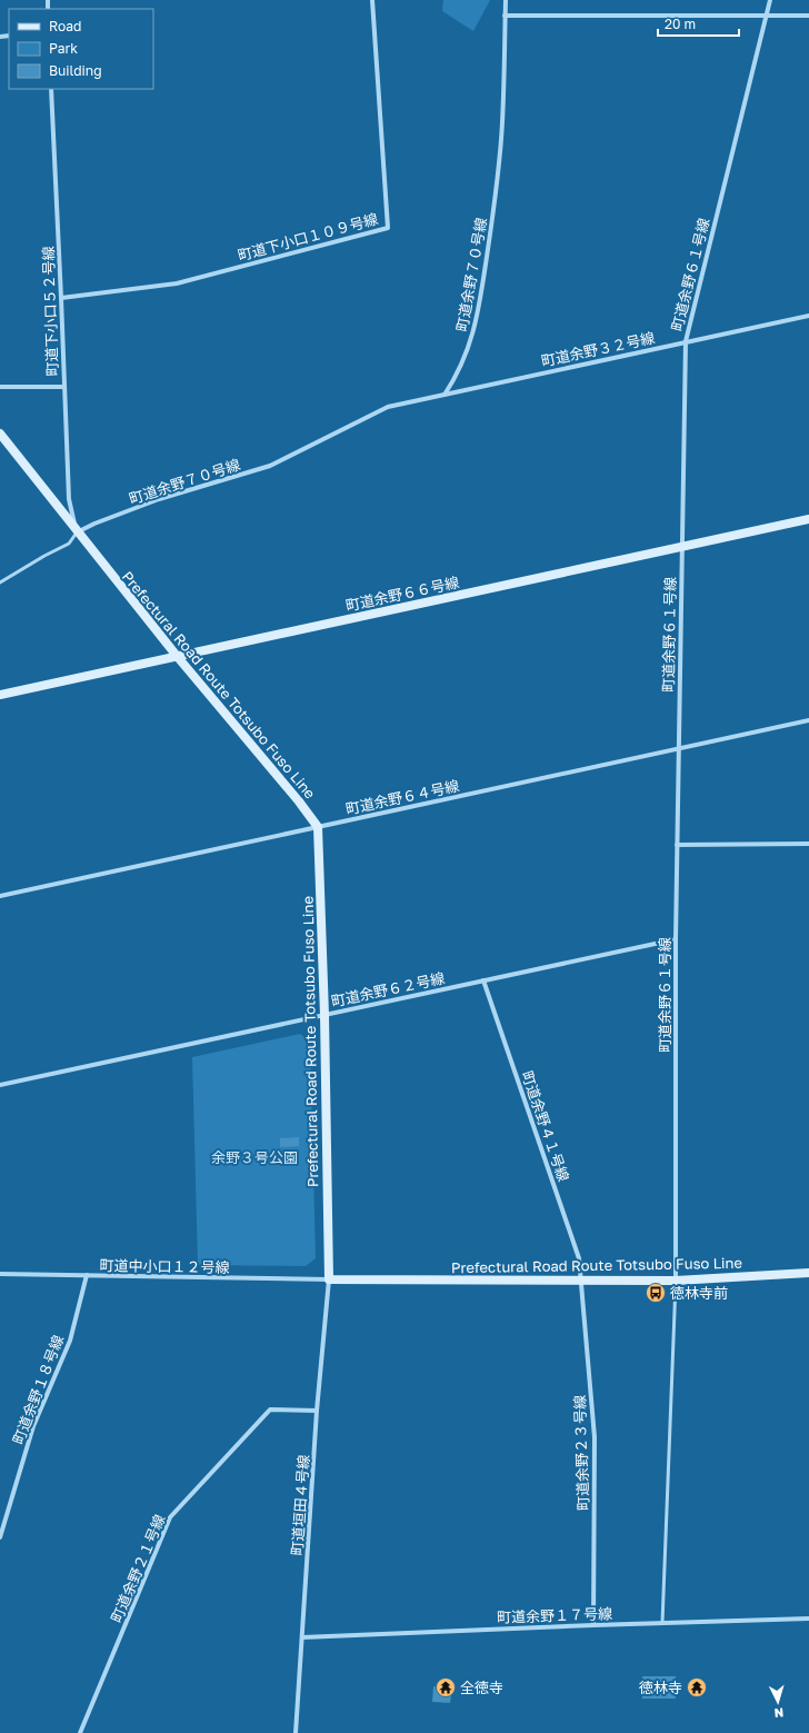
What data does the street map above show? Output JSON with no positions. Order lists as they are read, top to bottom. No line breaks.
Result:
{"streets":{"main road":["町道余野６６号線","Prefectural Road Route Totsubo Fuso Line"],"street":["町道下小口１０９号線","町道余野７０号線","町道余野６１号線","町道下小口５２号線","町道余野３２号線","町道余野６４号線","町道余野６２号線","町道余野４１号線","町道中小口１２号線","町道余野１８号線","町道余野２３号線","町道垣田４号線","町道余野２１号線","町道余野１７号線"]},"crossings":[["町道下小口１０９号線","町道下小口５２号線"],["町道余野７０号線","町道下小口５２号線"],["町道余野７０号線","町道余野３２号線"],["町道余野７０号線","Prefectural Road Route Totsubo Fuso Line"],["町道余野６１号線","町道余野３２号線"],["町道余野６１号線","町道余野６６号線"],["町道余野６１号線","Prefectural Road Route Totsubo Fuso Line"],["町道余野６１号線","町道余野６４号線"],["町道余野６１号線","町道余野６２号線"],["町道下小口５２号線","Prefectural Road Route Totsubo Fuso Line"],["町道余野６６号線","Prefectural Road Route Totsubo Fuso Line"],["Prefectural Road Route Totsubo Fuso Line","町道余野６４号線"],["Prefectural Road Route Totsubo Fuso Line","町道余野６２号線"],["Prefectural Road Route Totsubo Fuso Line","町道余野４１号線"],["Prefectural Road Route Totsubo Fuso Line","町道中小口１２号線"],["Prefectural Road Route Totsubo Fuso Line","町道余野２３号線"],["Prefectural Road Route Totsubo Fuso Line","町道垣田４号線"],["町道余野６２号線","町道余野４１号線"],["町道余野４１号線","町道余野２３号線"],["町道中小口１２号線","町道余野１８号線"],["町道中小口１２号線","町道垣田４号線"],["町道余野２３号線","町道余野１７号線"],["町道垣田４号線","町道余野２１号線"],["町道垣田４号線","町道余野１７号線"]],"parks":["余野３号公園"],"places":{"bus stop":["徳林寺前"],"temple":["全徳寺","徳林寺"]},"legend":["Road","Park","Building"],"scale_bar":"20 m","north":"bottom"}
